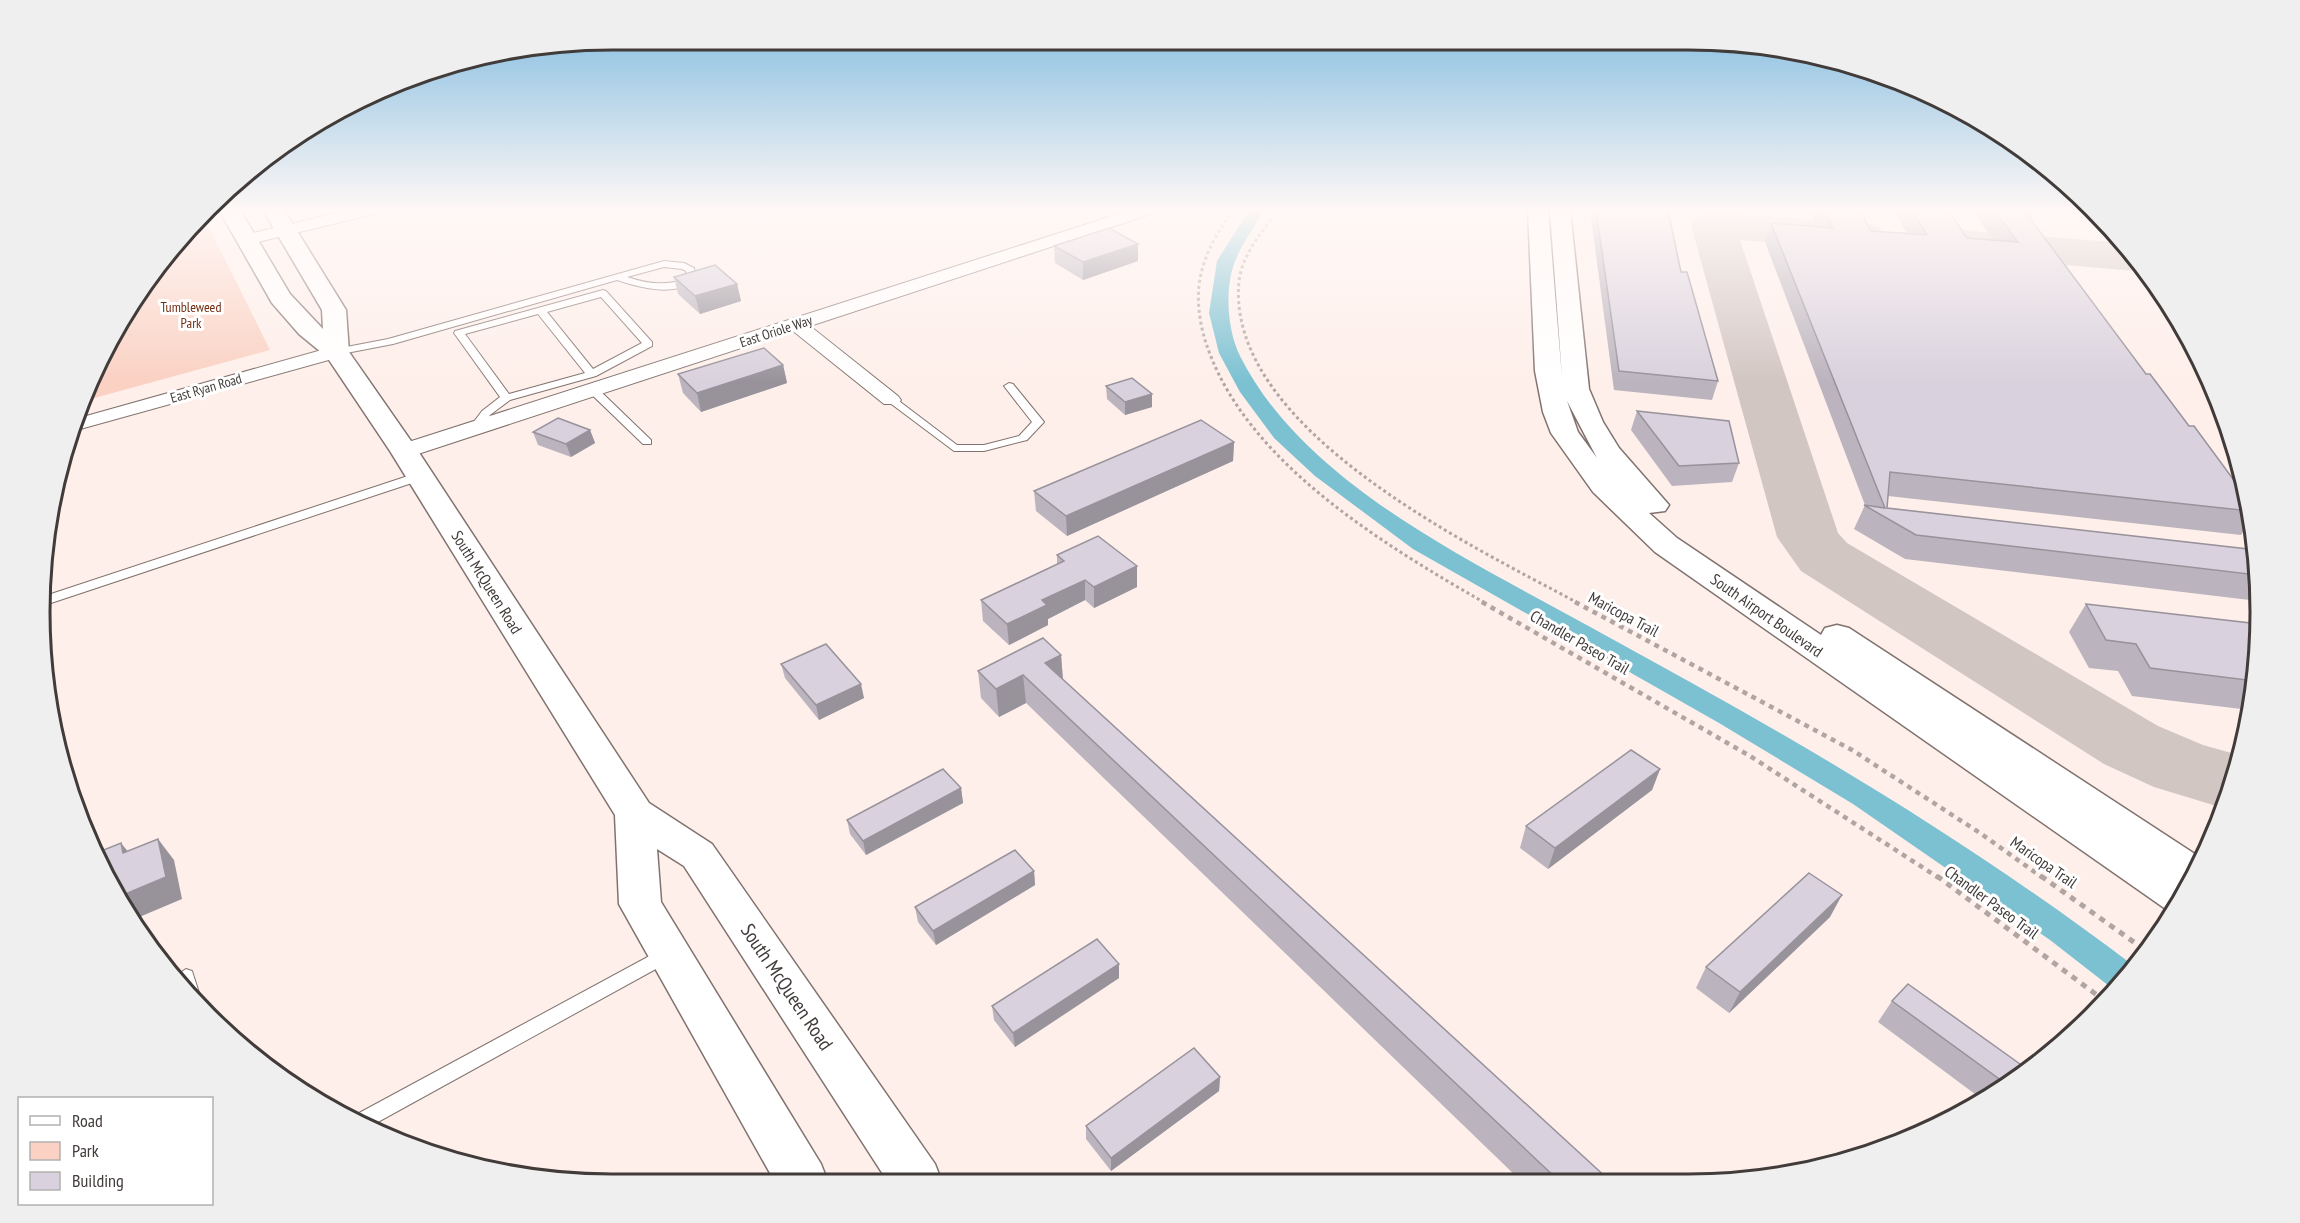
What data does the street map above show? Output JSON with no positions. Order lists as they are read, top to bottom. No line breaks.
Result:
{"streets":{"main road":["South McQueen Road","South Airport Boulevard"],"street":["East Oriole Way","East Ryan Road"],"path":["Maricopa Trail","Chandler Paseo Trail"]},"crossings":[["East Oriole Way","South McQueen Road"],["East Ryan Road","South McQueen Road"]],"parks":["Tumbleweed Park"],"legend":["Road","Park","Building"]}
